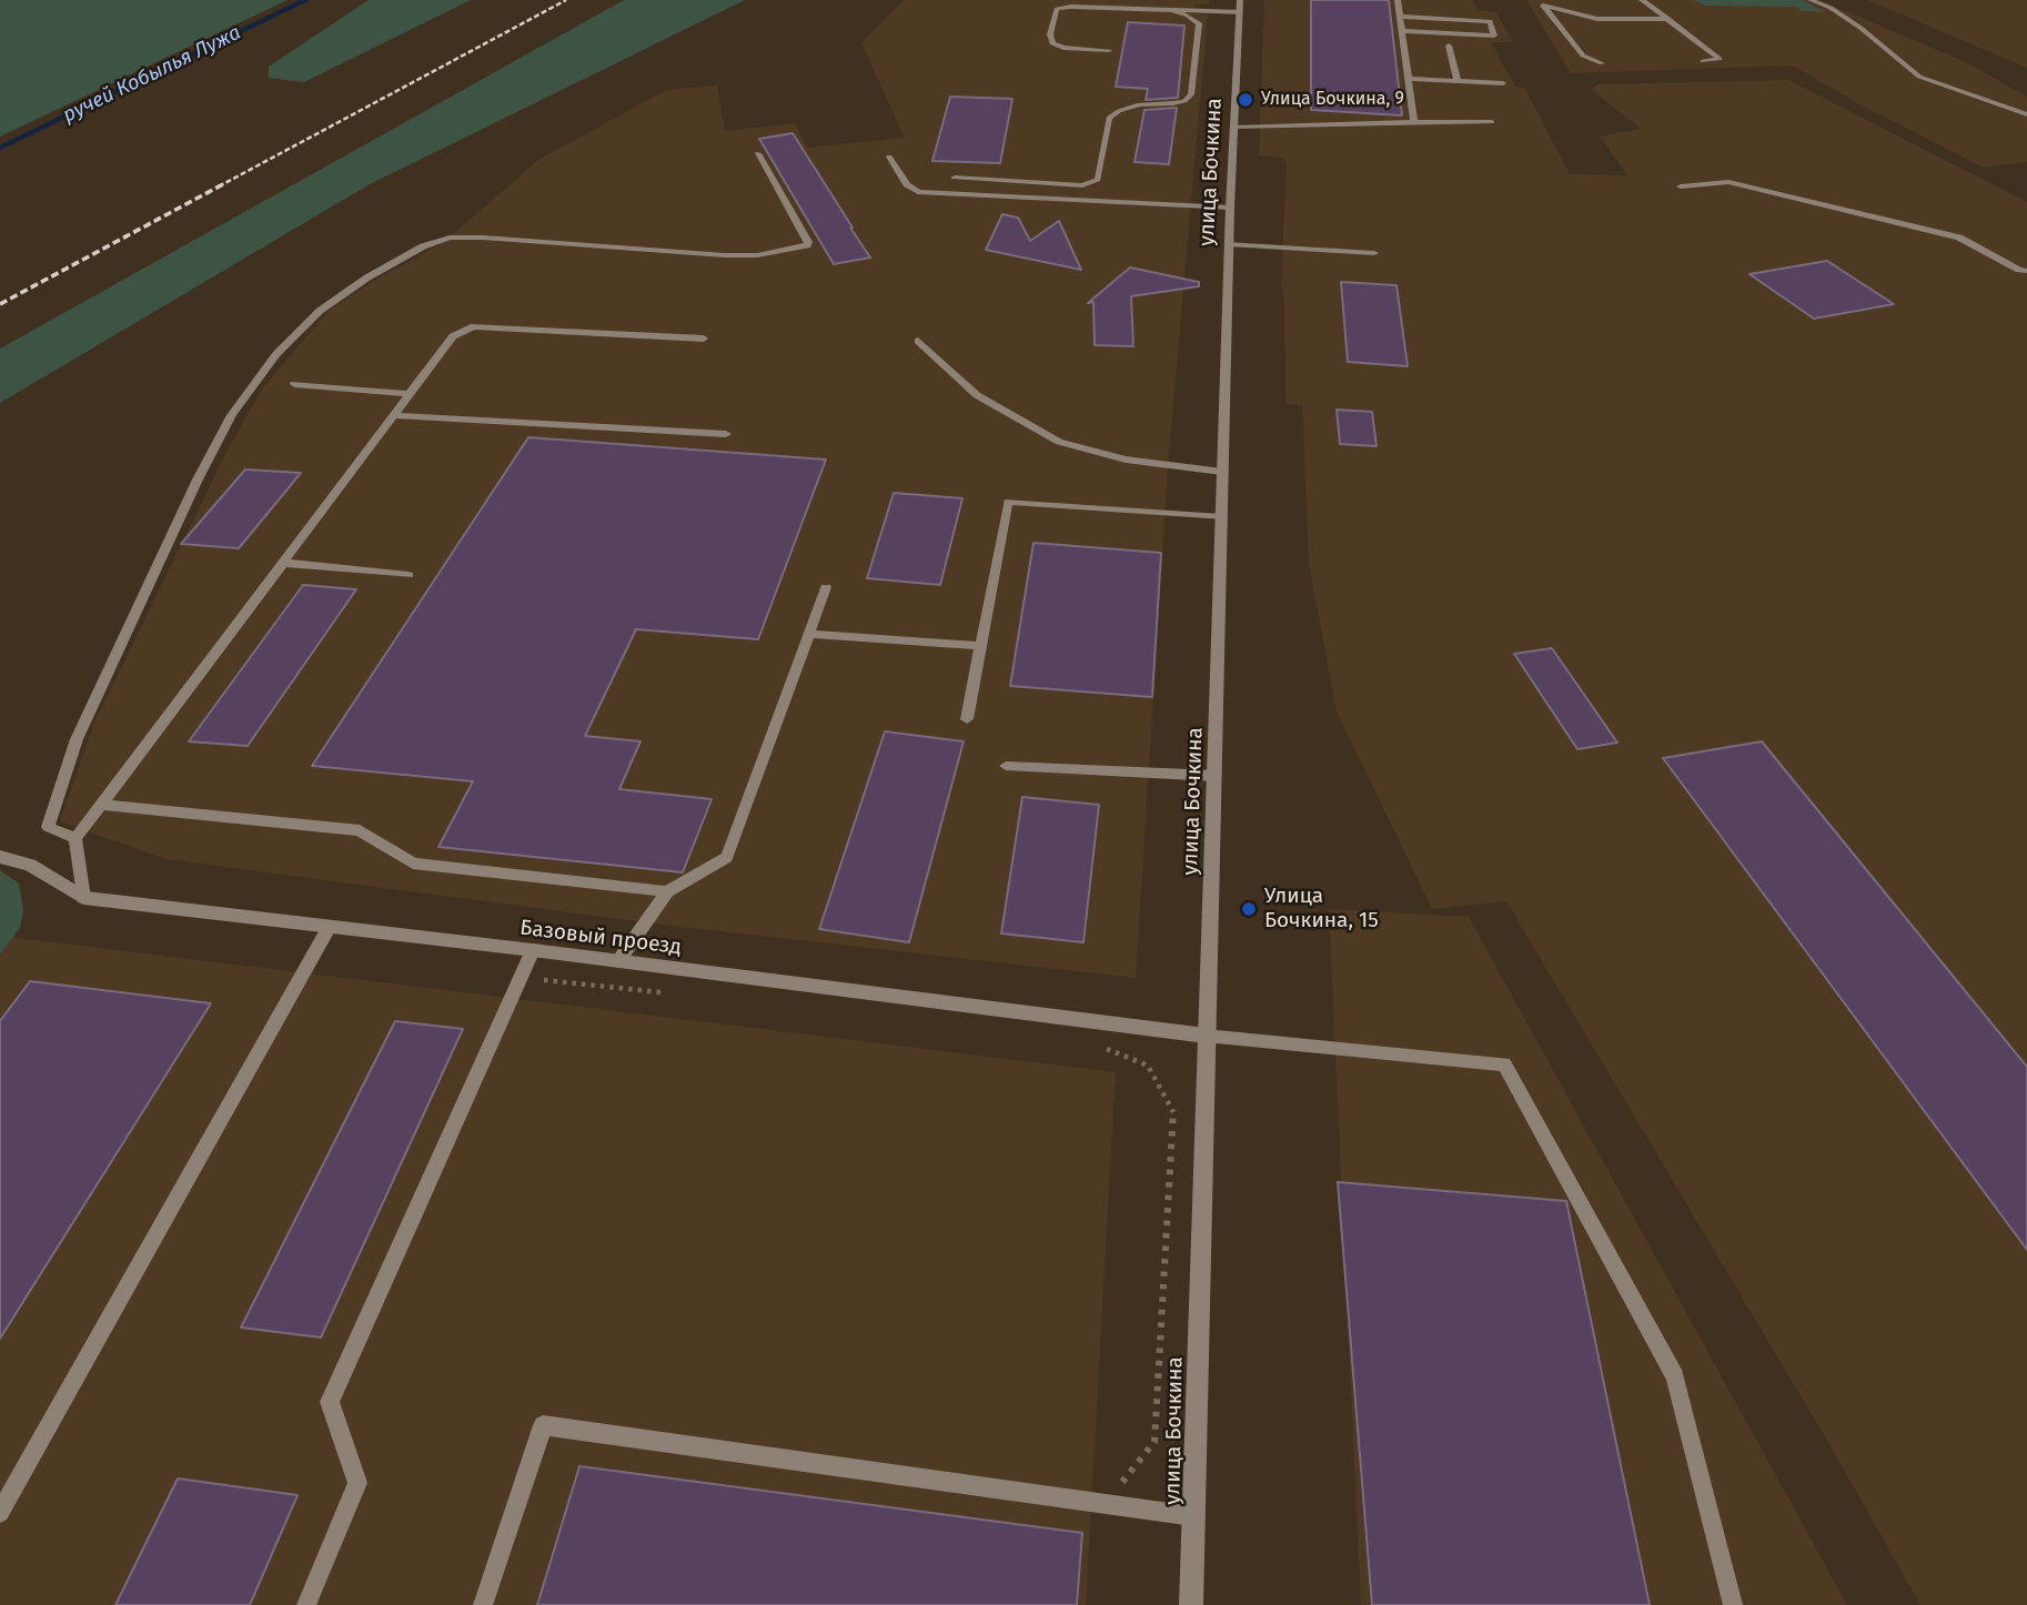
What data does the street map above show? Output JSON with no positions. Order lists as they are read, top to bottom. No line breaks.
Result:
{"streets":{"street":["улица Бочкина","Базовый проезд"]},"crossings":[["улица Бочкина","Базовый проезд"]],"water":["ручей Кобылья Лужа"],"places":["Улица Бочкина, 9","Улица Бочкина, 15"]}
